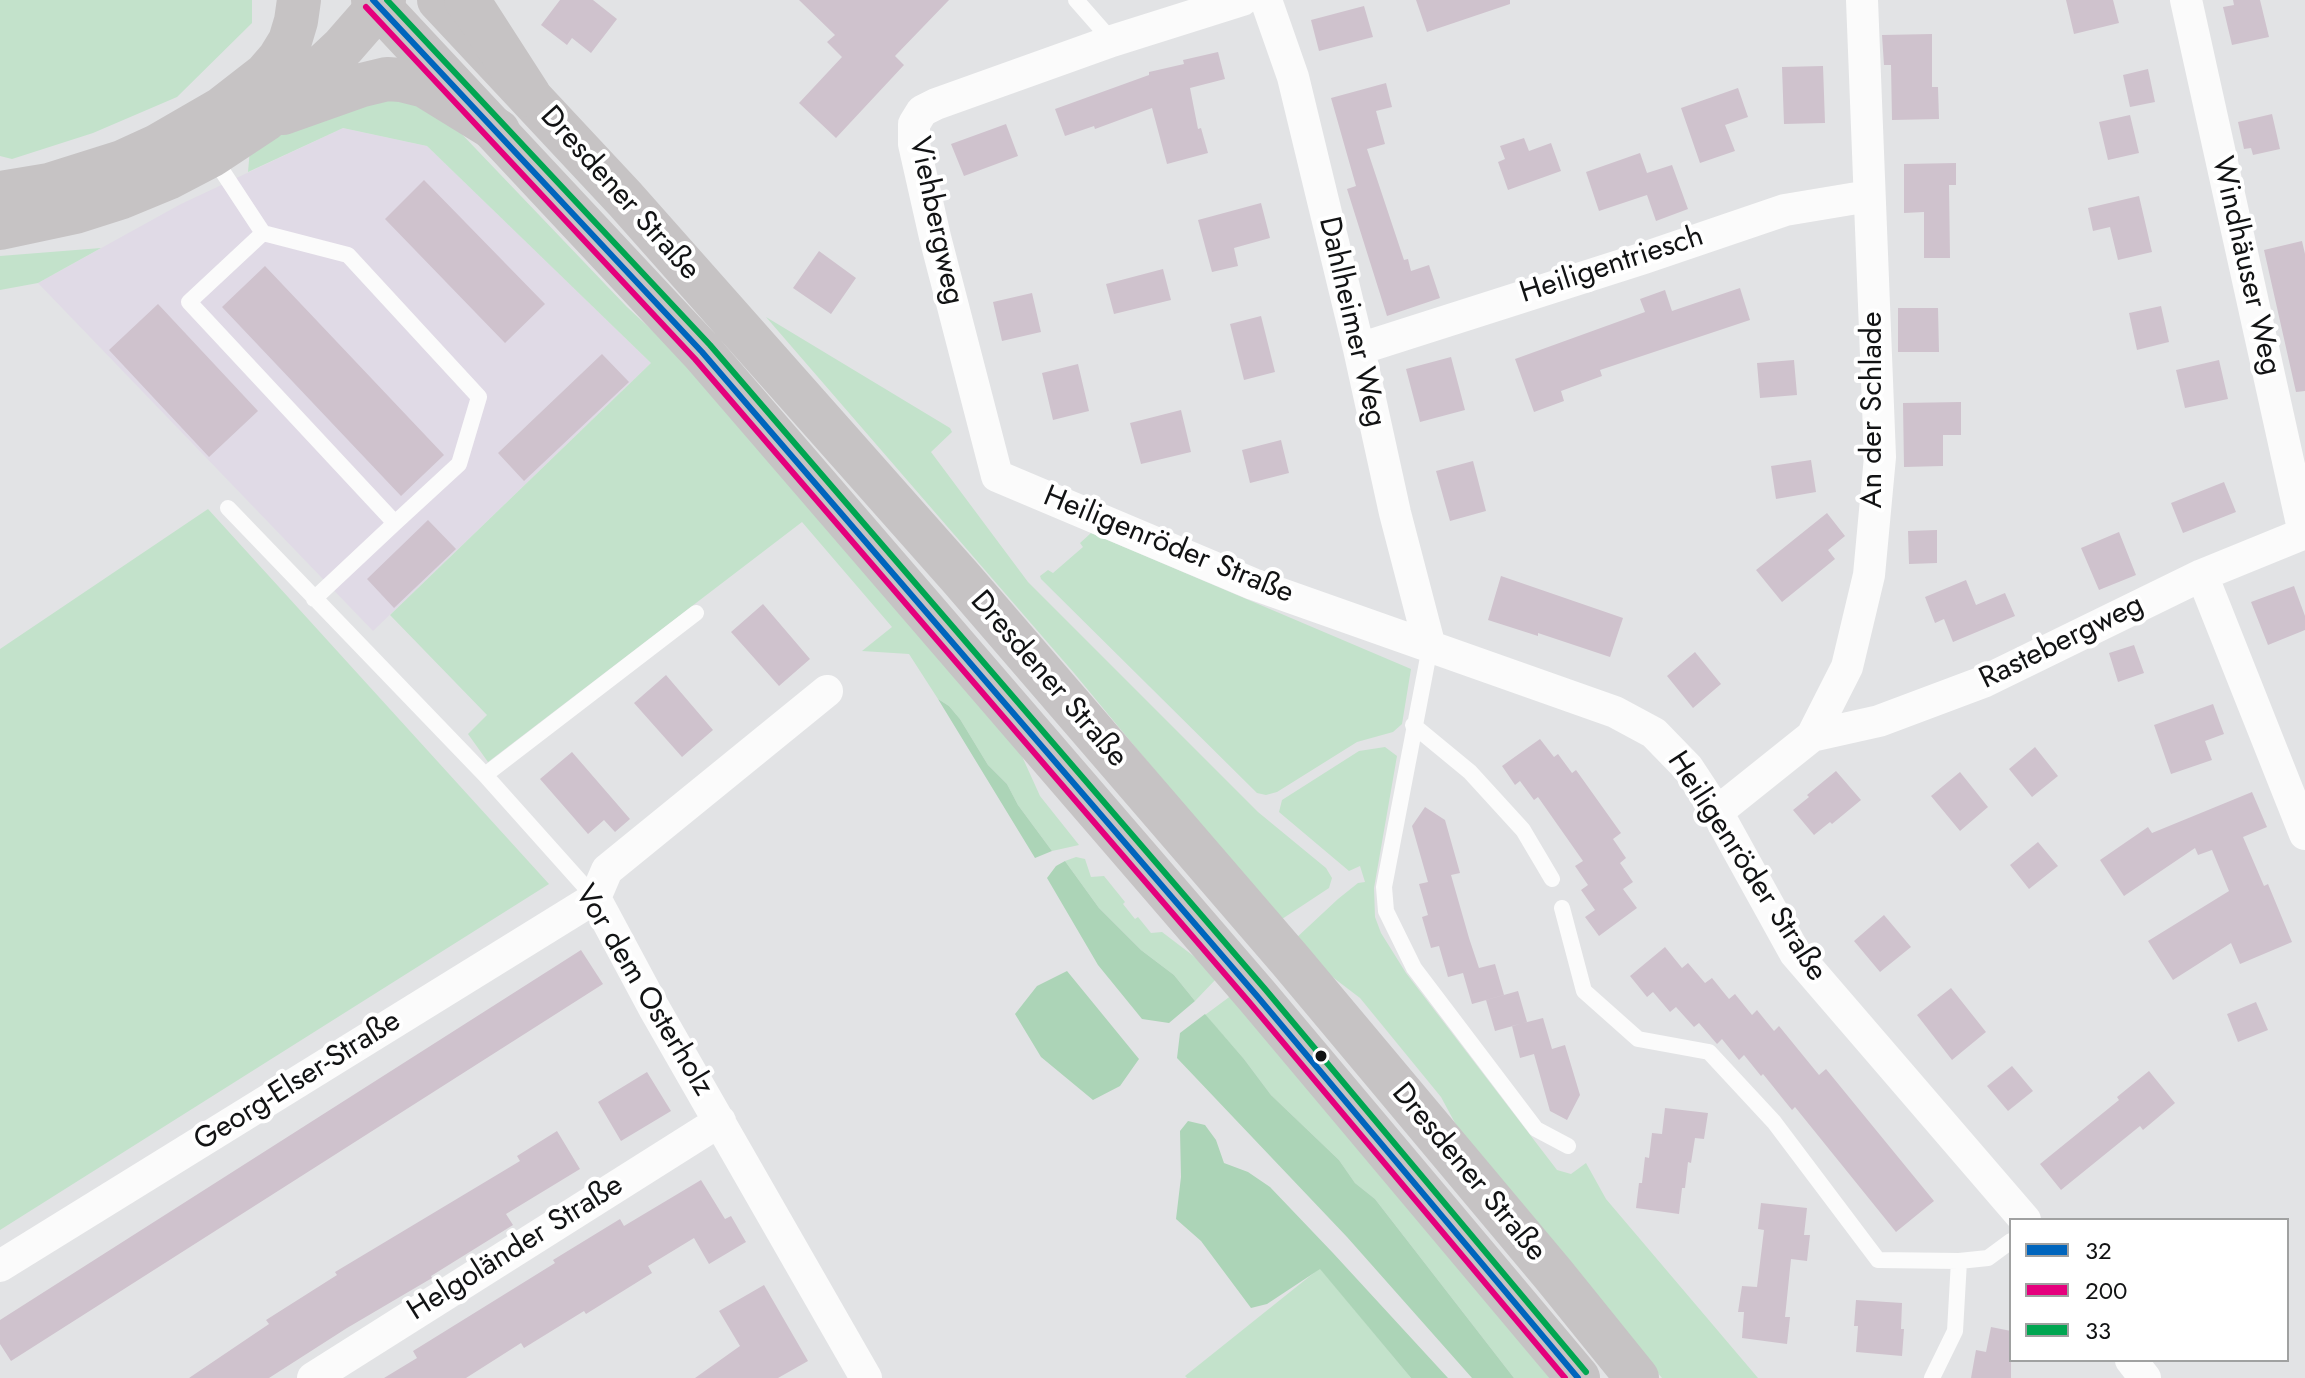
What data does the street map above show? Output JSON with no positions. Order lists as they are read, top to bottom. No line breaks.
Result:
{"streets":{"main road":["Dresdener Straße"],"street":["Viehbergweg","Heiligentriesch","Windhäuser Weg","Dahlheimer Weg","An der Schlade","Heiligenröder Straße","Rastebergweg","Vor dem Osterholz","Georg-Elser-Straße","Helgoländer Straße"]},"crossings":[["Viehbergweg","Heiligenröder Straße"],["Heiligentriesch","Dahlheimer Weg"],["Heiligentriesch","An der Schlade"],["Windhäuser Weg","Rastebergweg"],["Dahlheimer Weg","Heiligenröder Straße"],["An der Schlade","Heiligenröder Straße"],["An der Schlade","Rastebergweg"],["Vor dem Osterholz","Georg-Elser-Straße"],["Vor dem Osterholz","Helgoländer Straße"]],"lines":["transit line 32","transit line 33","transit line 200"],"legend":["32","200","33"]}
